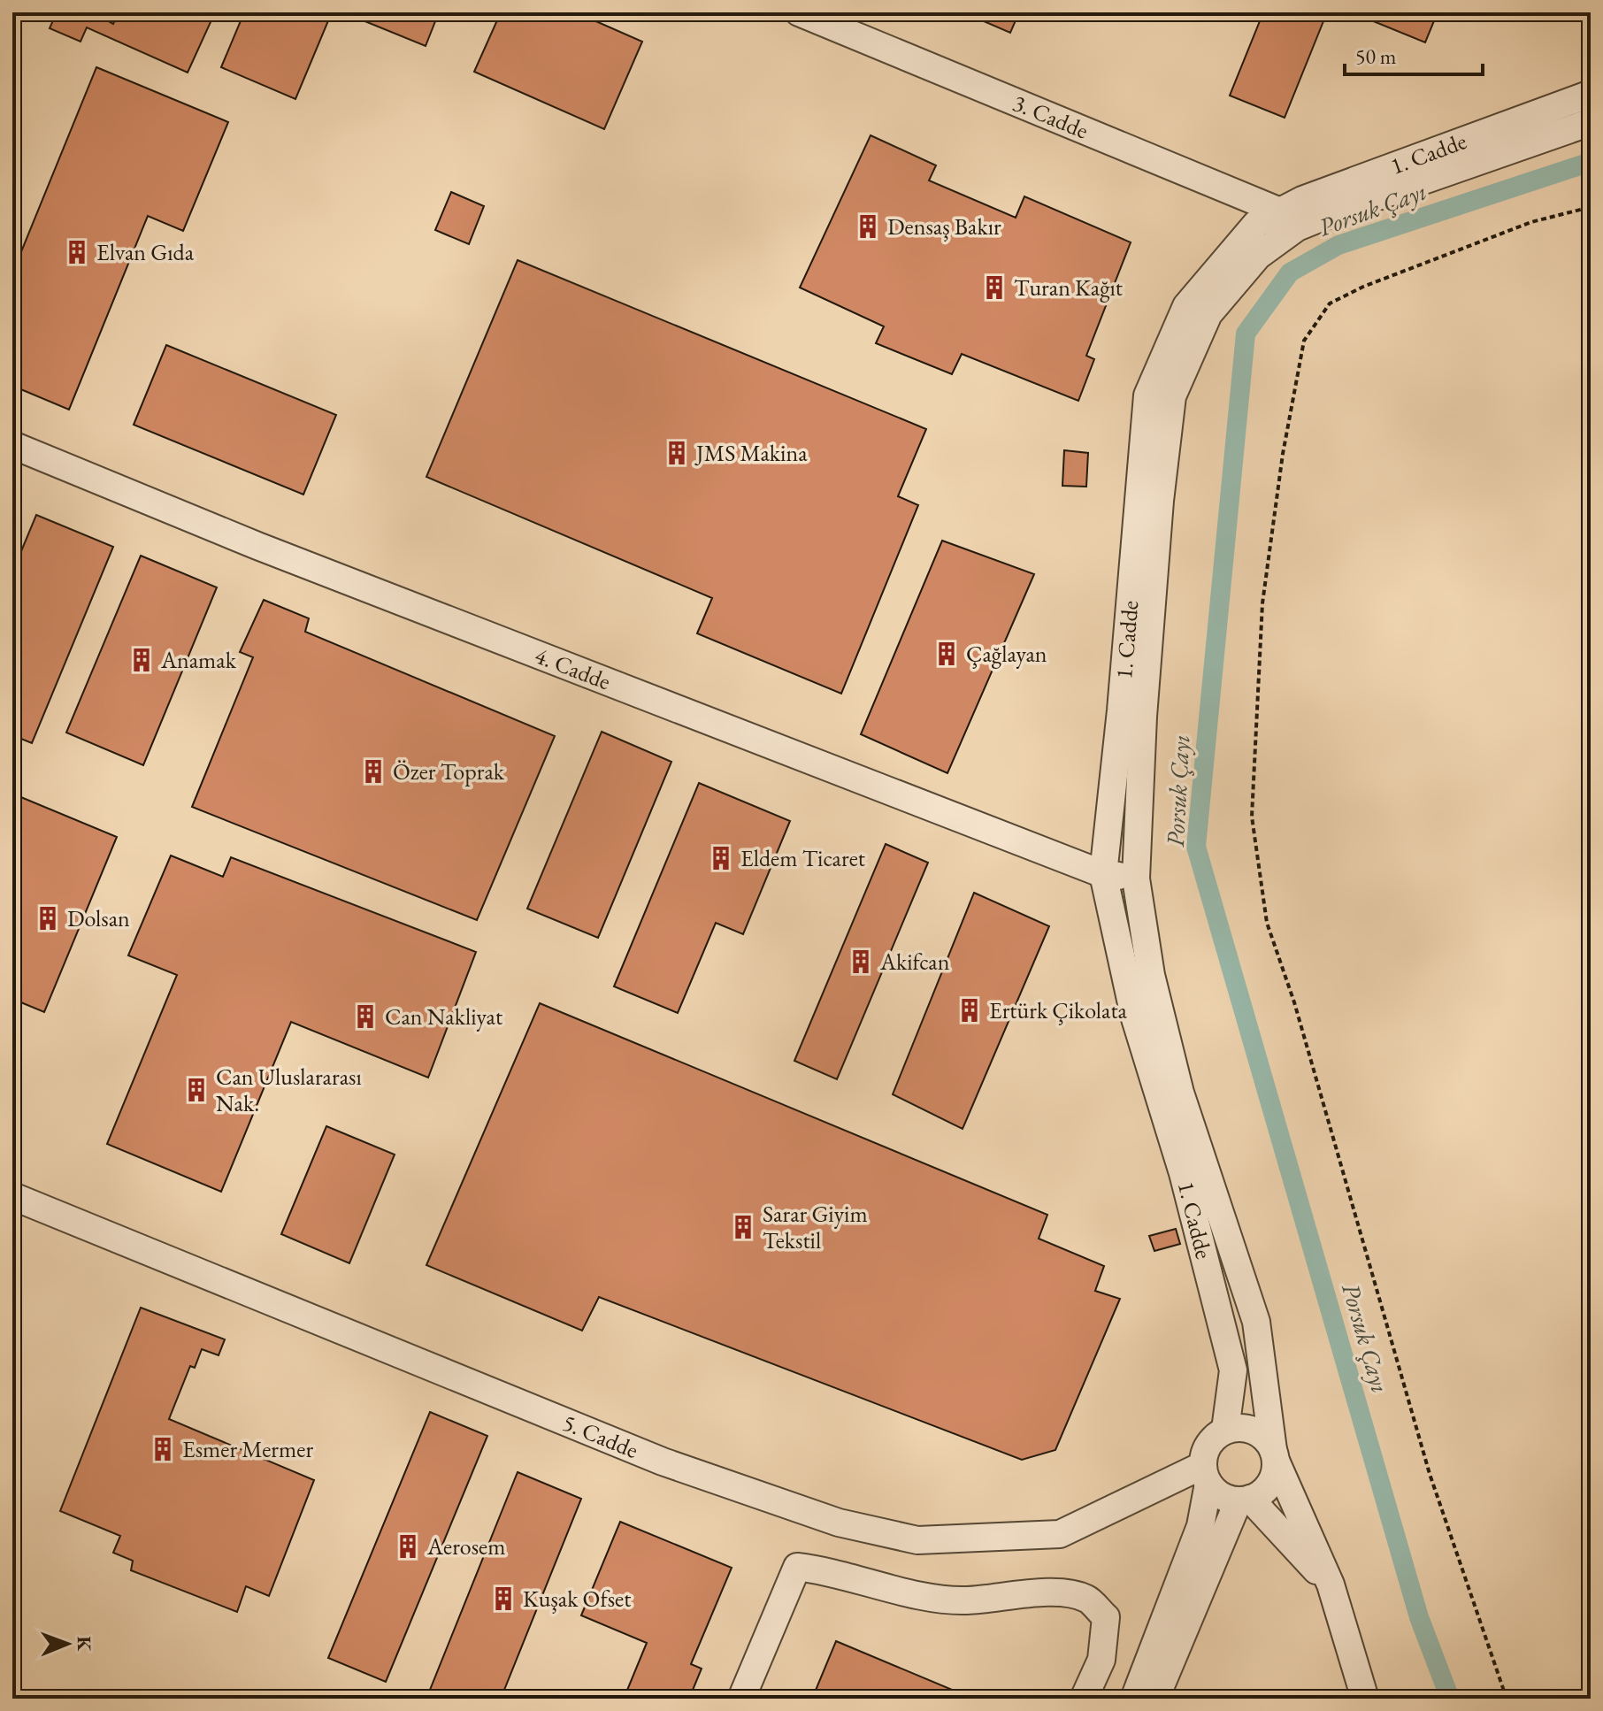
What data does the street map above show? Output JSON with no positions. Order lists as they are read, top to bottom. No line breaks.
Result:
{"streets":{"street":["3. Cadde","1. Cadde","4. Cadde","5. Cadde"]},"crossings":[["3. Cadde","1. Cadde"],["1. Cadde","4. Cadde"],["1. Cadde","5. Cadde"]],"water":["Porsuk Çayı"],"places":{"building":["Densaş Bakır","Elvan Gıda","Turan Kağıt","JMS Makina","Çağlayan","Anamak","Özer Toprak","Eldem Ticaret","Dolsan","Akifcan","Ertürk Çikolata","Can Nakliyat","Can Uluslararası Nak.","Sarar Giyim Tekstil","Esmer Mermer","Aerosem","Kuşak Ofset"]},"scale_bar":"50 m","north":"right"}
